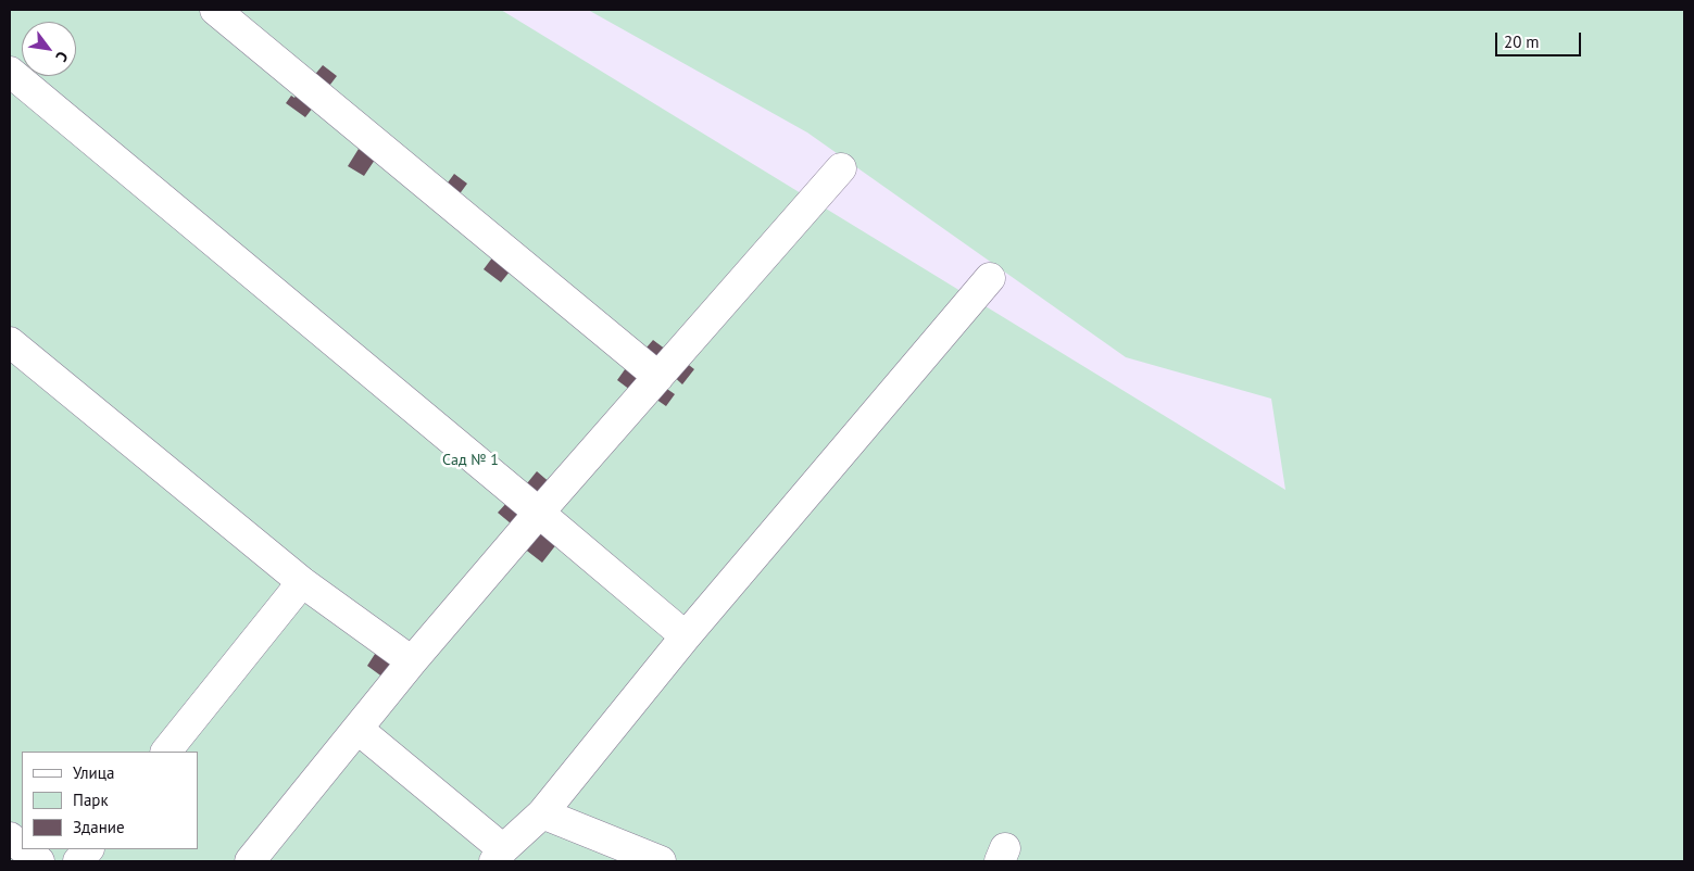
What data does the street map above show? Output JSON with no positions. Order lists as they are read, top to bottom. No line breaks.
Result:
{"parks":["Сад № 1"],"legend":["Улица","Парк","Здание"],"scale_bar":"20 m","north":"bottom right"}
